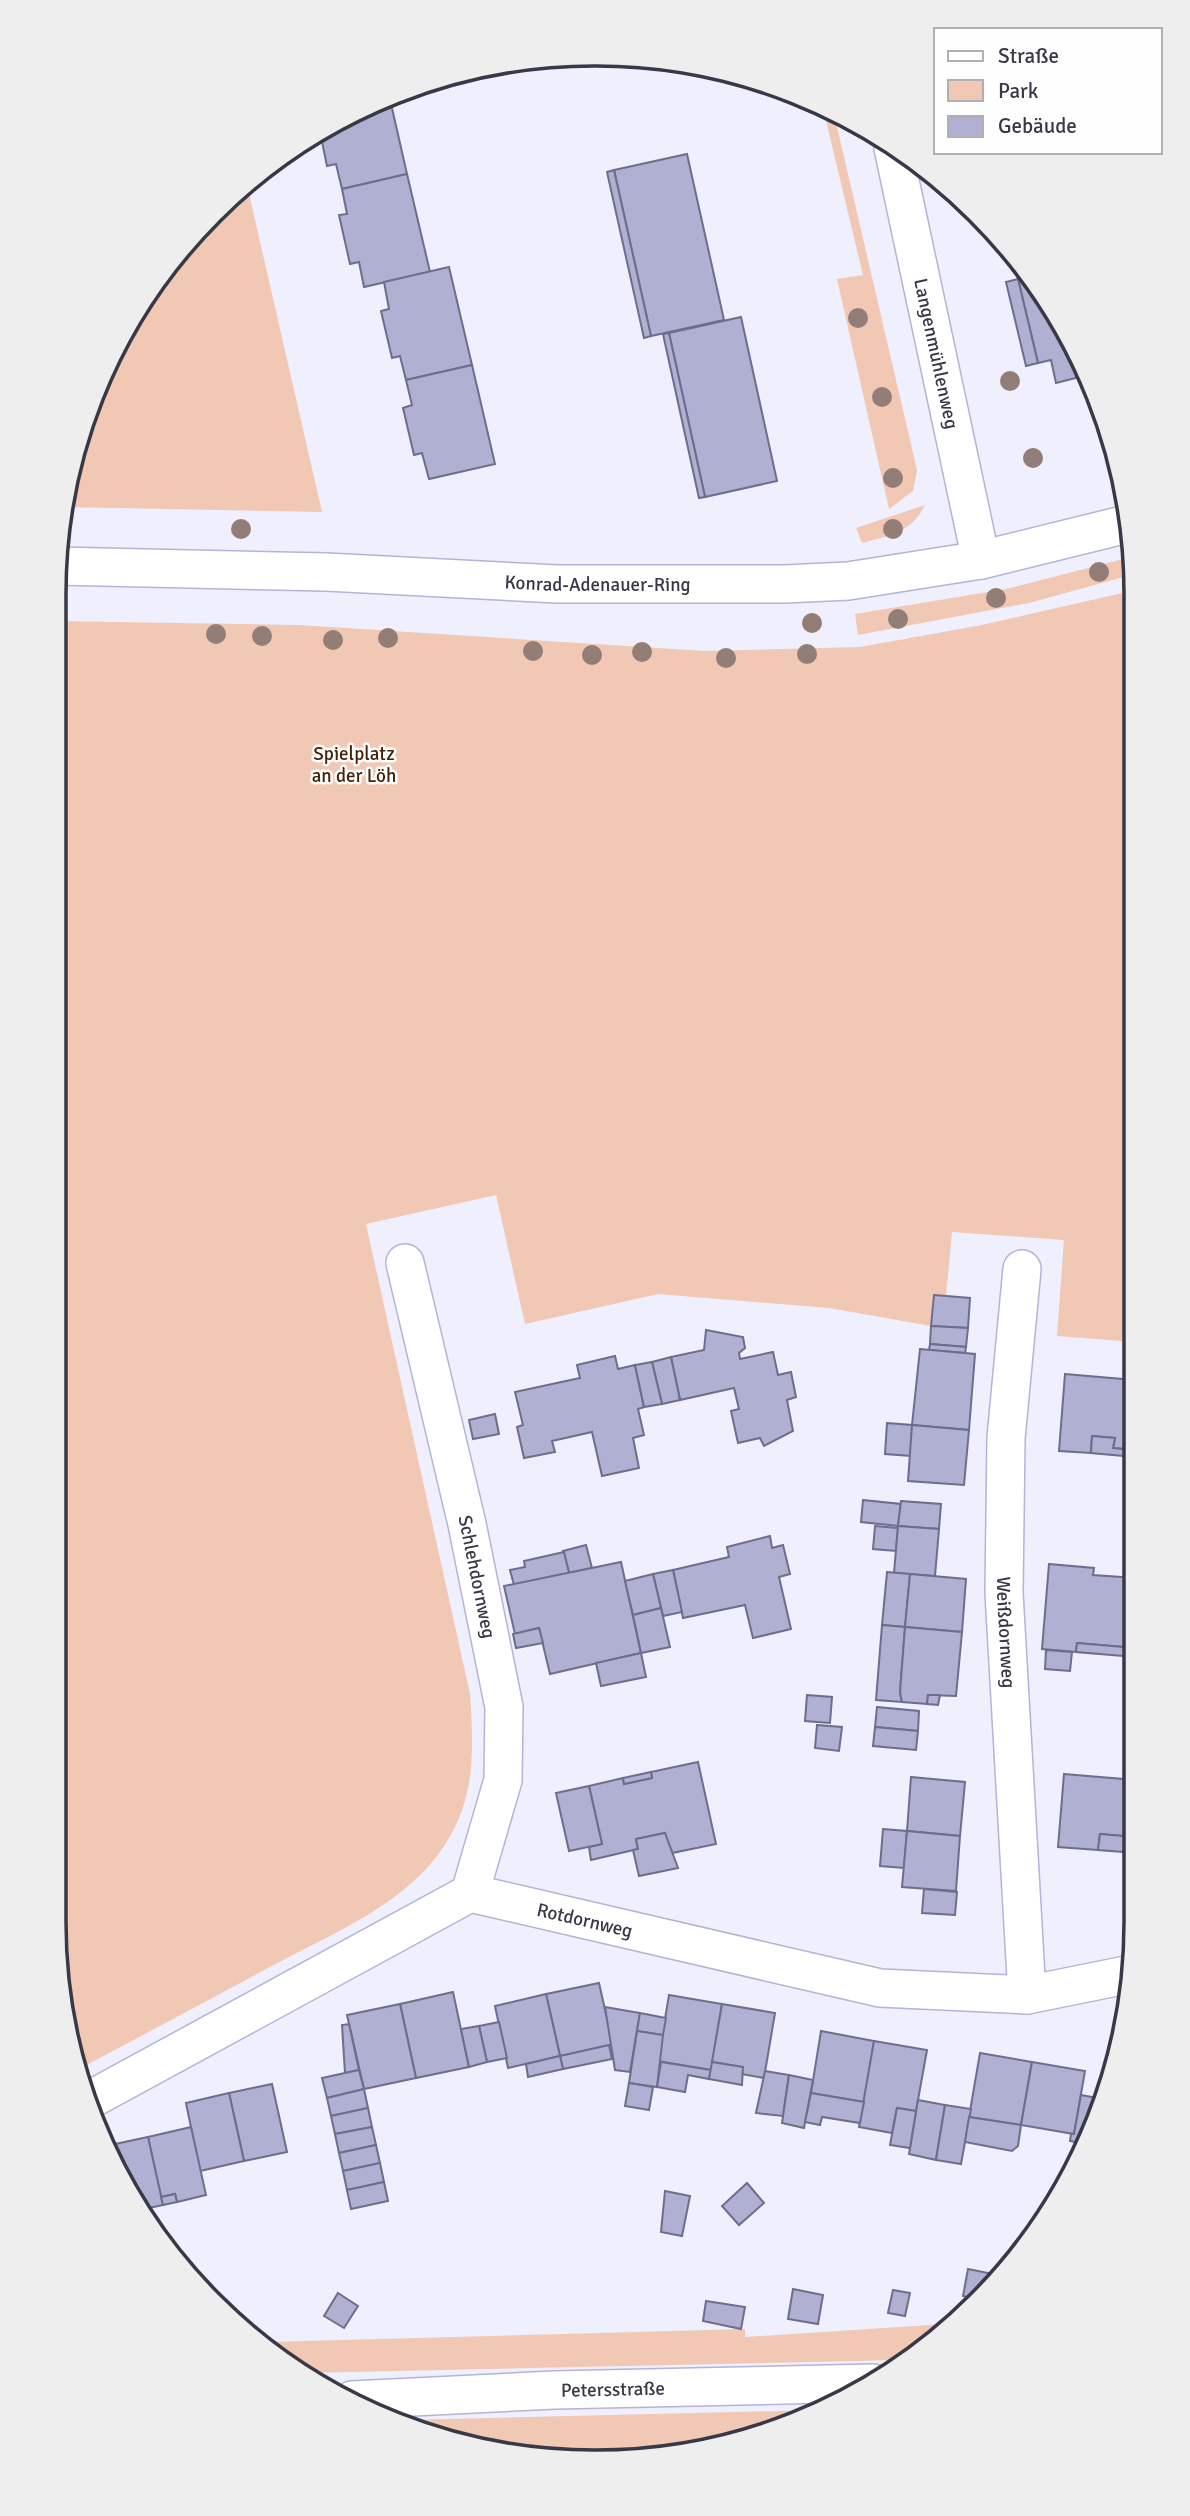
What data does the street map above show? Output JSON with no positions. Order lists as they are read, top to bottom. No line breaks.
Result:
{"streets":{"street":["Langenmühlenweg","Konrad-Adenauer-Ring","Schlehdornweg","Weißdornweg","Rotdornweg","Petersstraße"]},"crossings":[["Langenmühlenweg","Konrad-Adenauer-Ring"],["Schlehdornweg","Rotdornweg"],["Weißdornweg","Rotdornweg"]],"parks":["Spielplatz an der Löh"],"legend":["Straße","Park","Gebäude"]}
